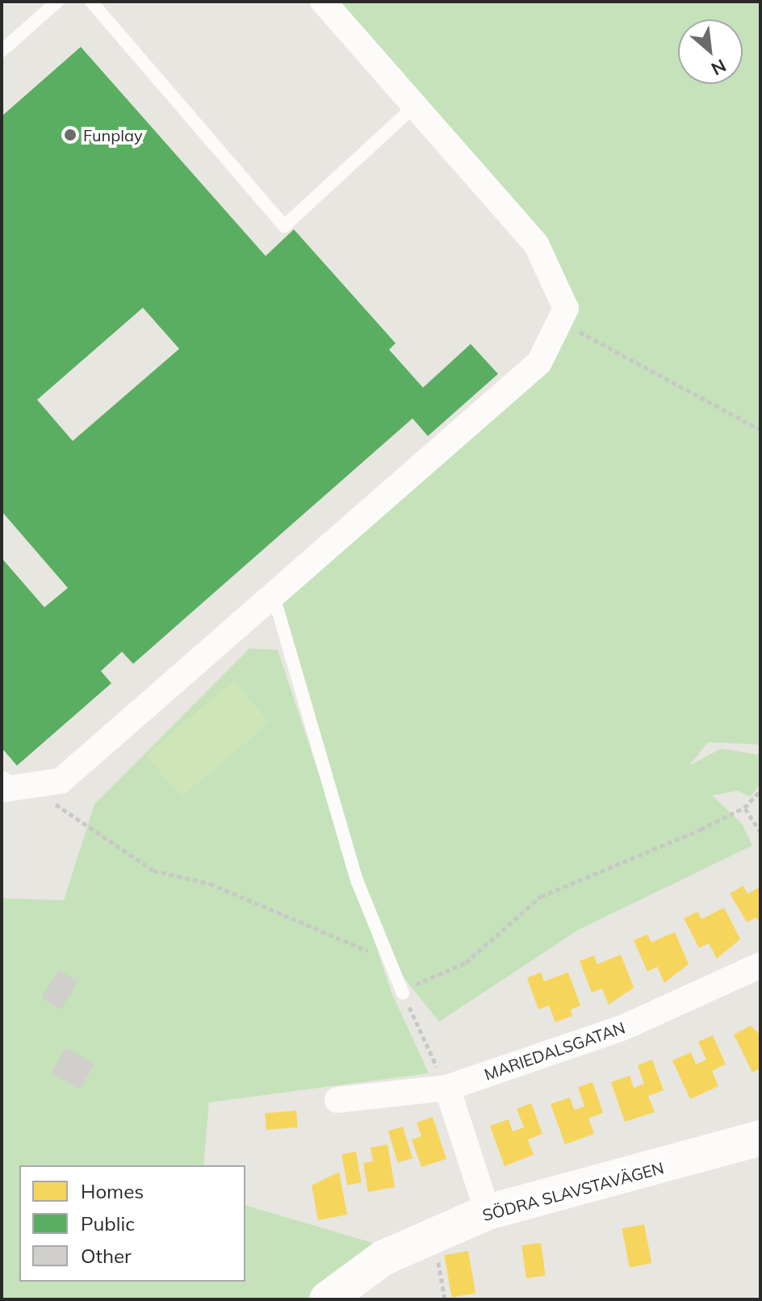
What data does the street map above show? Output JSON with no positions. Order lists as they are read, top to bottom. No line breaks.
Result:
{"streets":{"street":["MARIEDALSGATAN","SÖDRA SLAVSTAVÄGEN"]},"places":["Funplay"],"legend":["Homes","Public","Other"],"north":"bottom right"}
